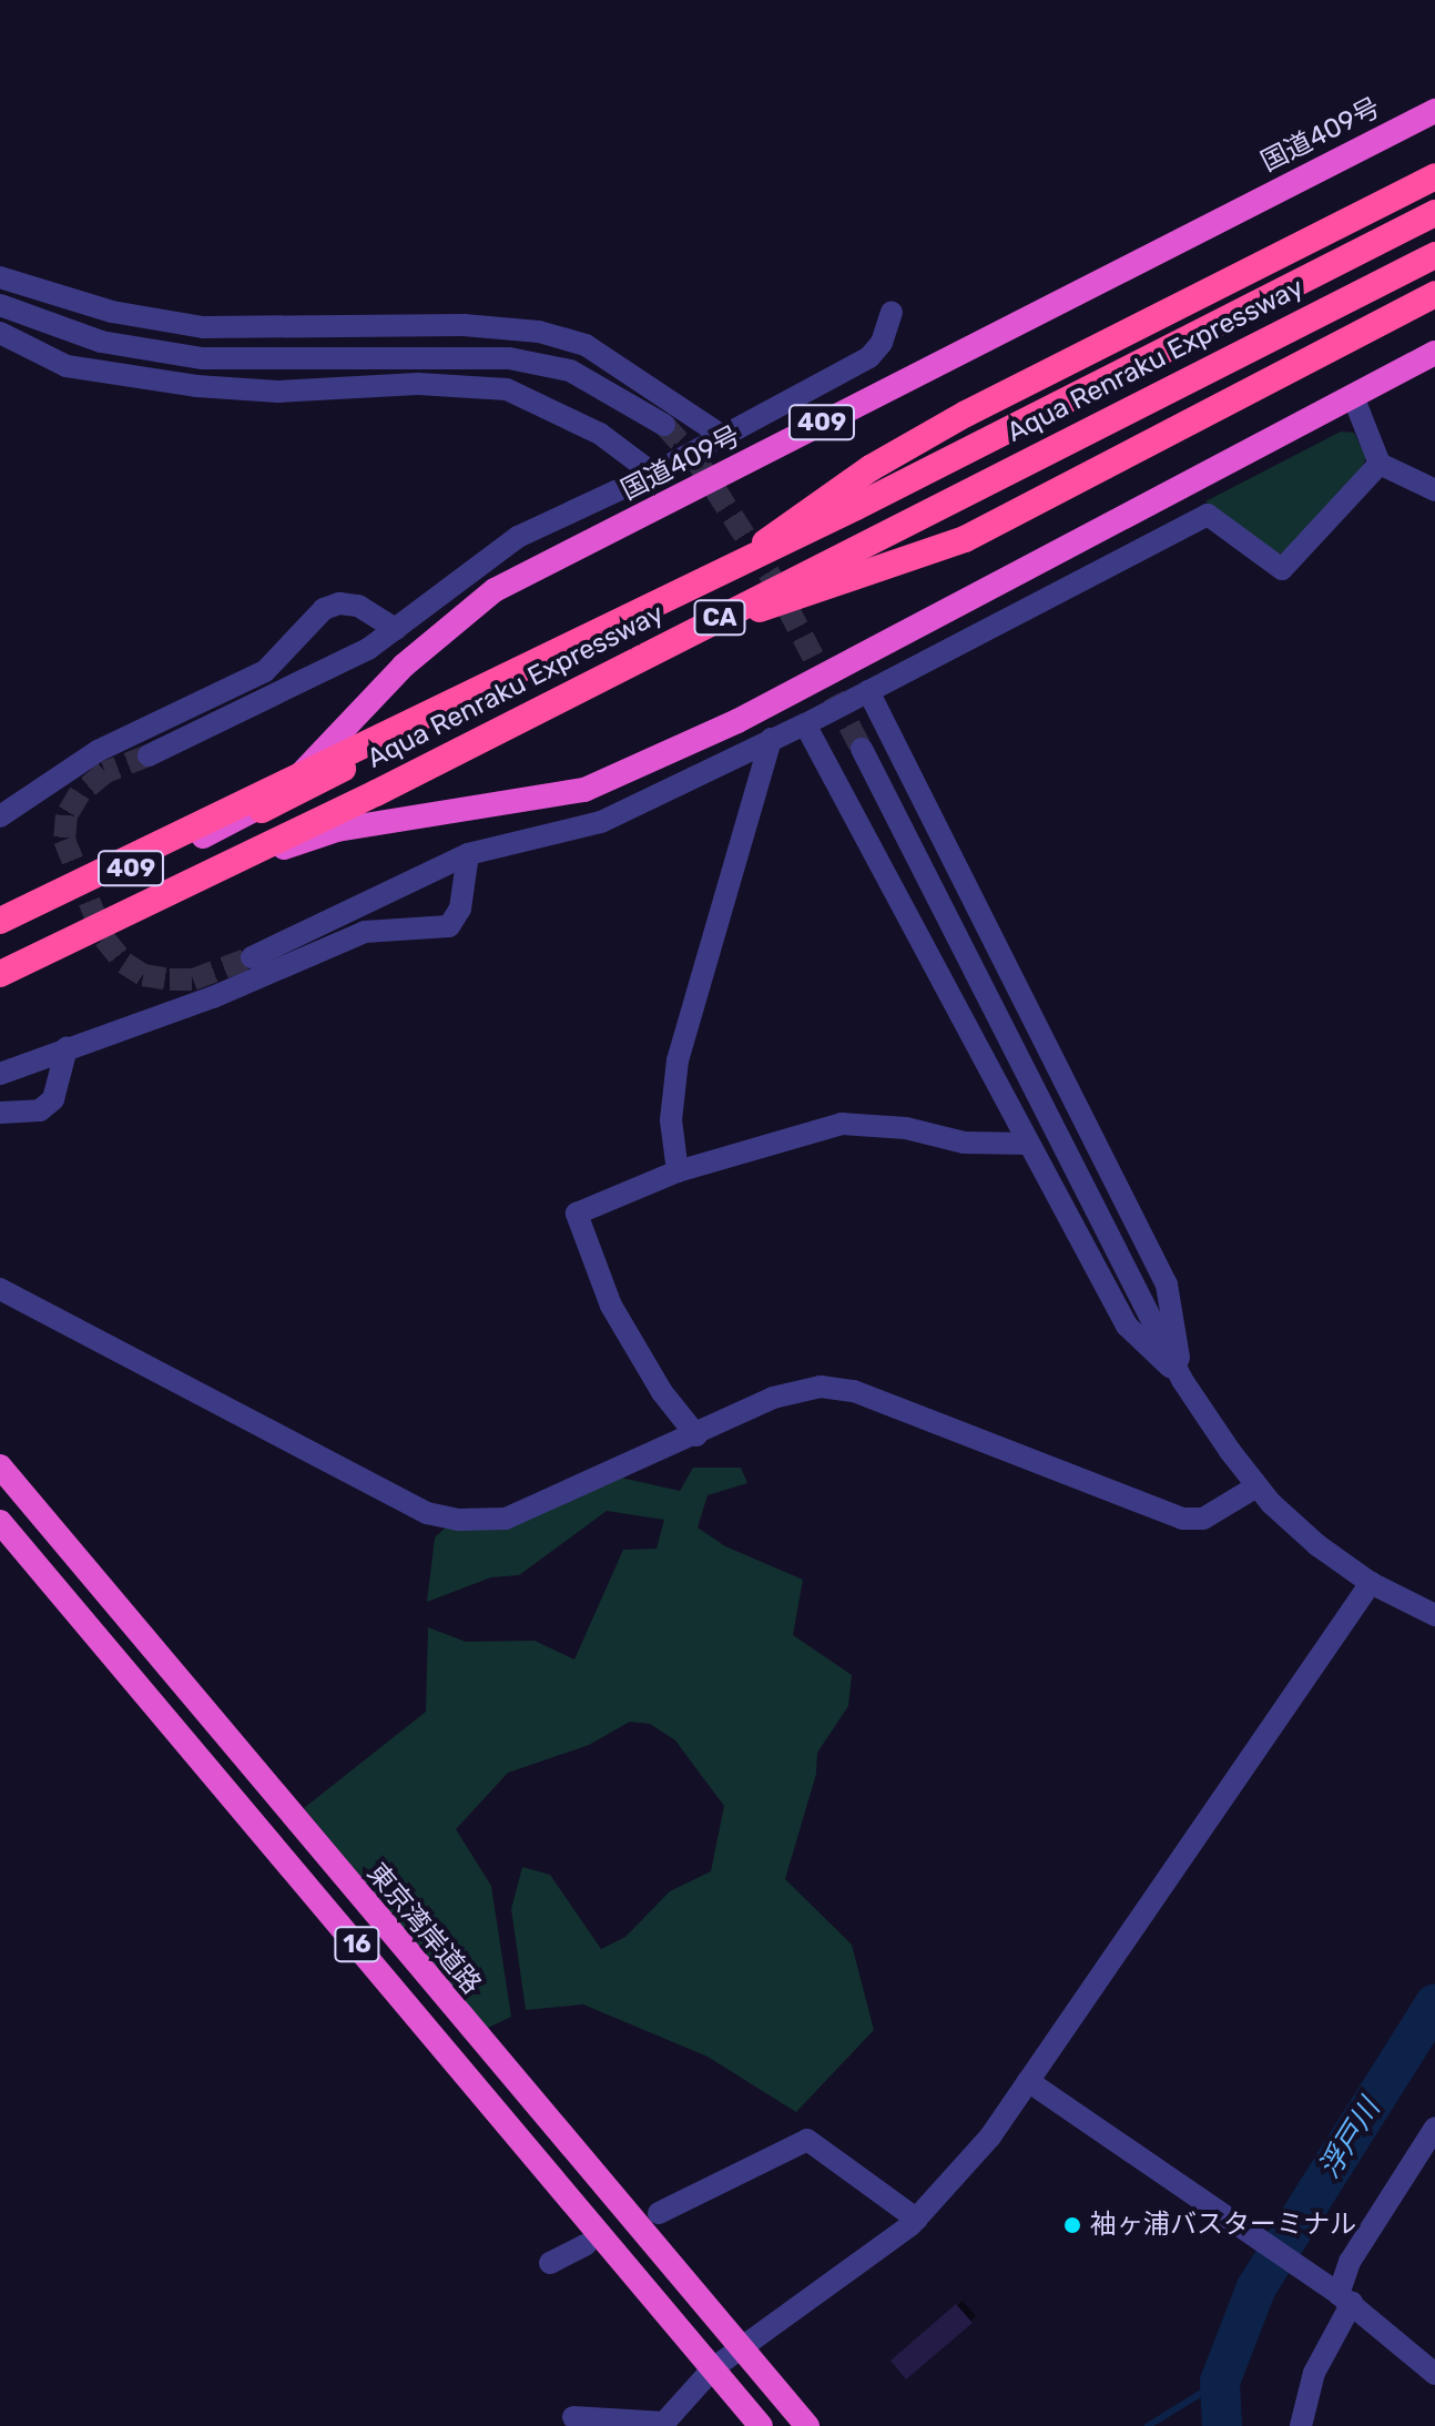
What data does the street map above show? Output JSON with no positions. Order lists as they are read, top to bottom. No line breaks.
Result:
{"streets":{"highway":["国道409号","Aqua Renraku Expressway","409","CA","東京湾岸道路","16"]},"crossings":[["国道409号","Aqua Renraku Expressway"]],"water":["浮戸川"],"places":["袖ヶ浦バスターミナル"]}
